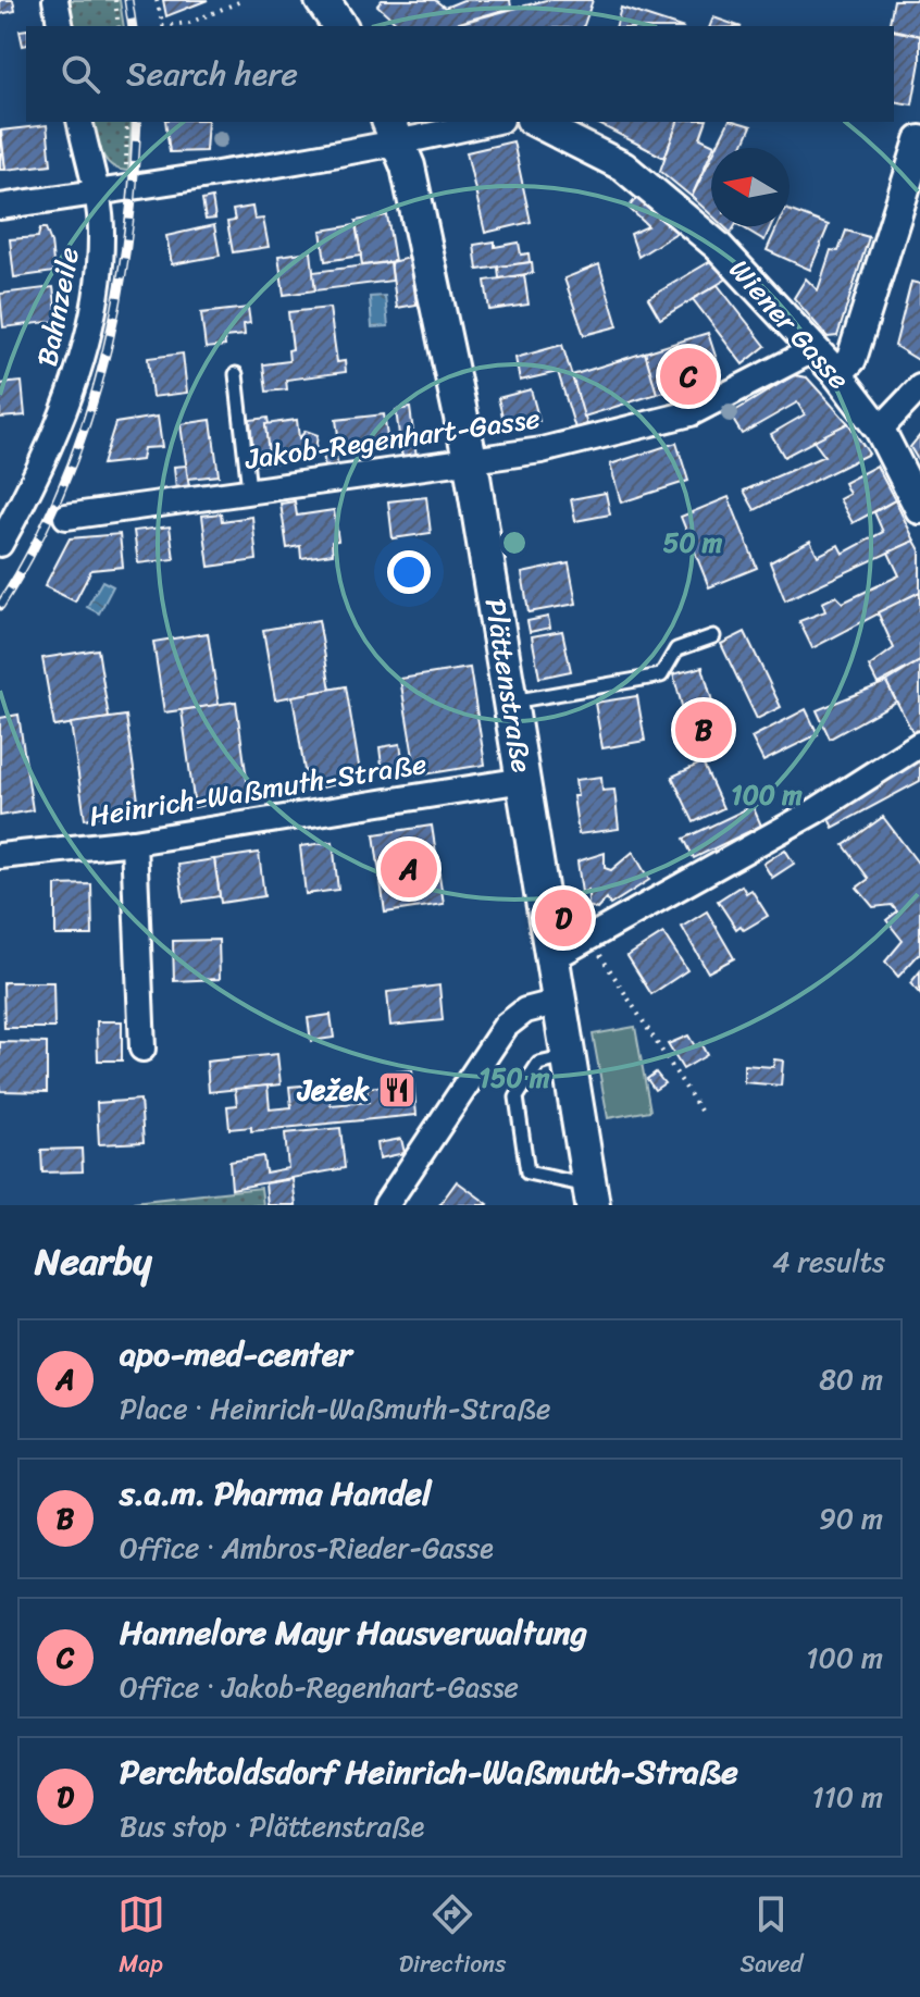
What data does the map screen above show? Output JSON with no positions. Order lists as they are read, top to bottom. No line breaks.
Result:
{"streets":{"main road":["Plättenstraße"],"street":["Bahnzeile","Wiener Gasse","Jakob-Regenhart-Gasse","Heinrich-Waßmuth-Straße"]},"crossings":[["Wiener Gasse","Jakob-Regenhart-Gasse"],["Jakob-Regenhart-Gasse","Plättenstraße"],["Plättenstraße","Heinrich-Waßmuth-Straße"]],"places":{"restaurant":["Ježek"]},"north":"left","page":{"search":"Search here","pins":["C","B","A","D"],"heading":["Nearby","4 results"],"list":[{"mark":"A","name":"apo-med-center","note":"Place · Heinrich-Waßmuth-Straße","value":"80 m"},{"mark":"B","name":"s.a.m. Pharma Handel","note":"Office · Ambros-Rieder-Gasse","value":"90 m"},{"mark":"C","name":"Hannelore Mayr Hausverwaltung","note":"Office · Jakob-Regenhart-Gasse","value":"100 m"},{"mark":"D","name":"Perchtoldsdorf Heinrich-Waßmuth-Straße","note":"Bus stop · Plättenstraße","value":"110 m"}],"nav":["Map","Directions","Saved"]},"rings":["50 m","100 m","150 m"]}
